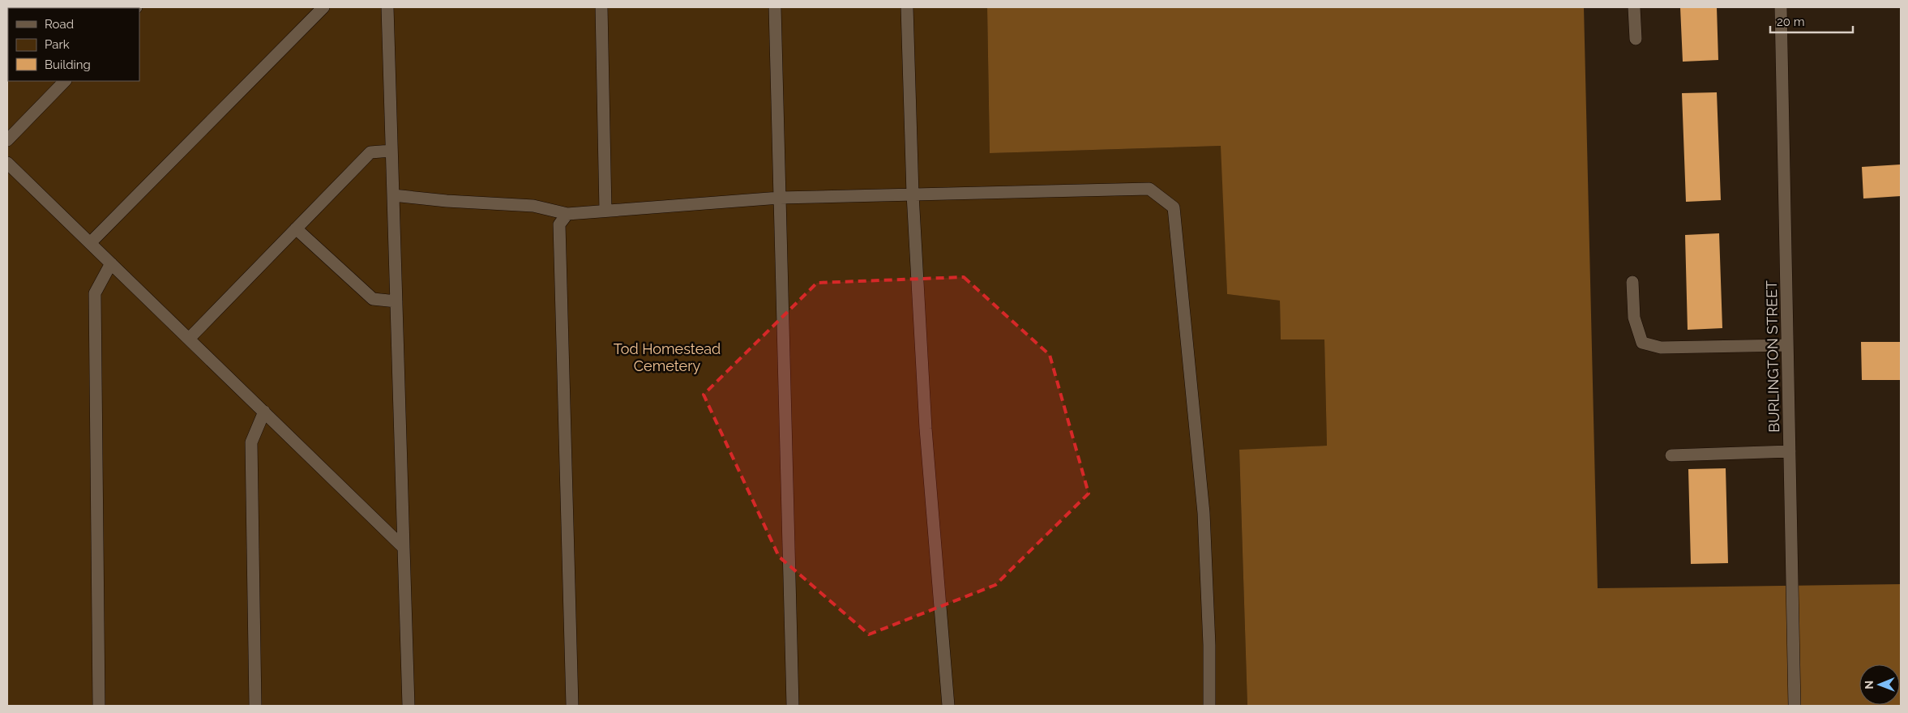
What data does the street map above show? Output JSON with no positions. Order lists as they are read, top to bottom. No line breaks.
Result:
{"streets":{"street":["BURLINGTON STREET"]},"parks":["Tod Homestead Cemetery"],"legend":["Road","Park","Building"],"scale_bar":"20 m","north":"left"}
